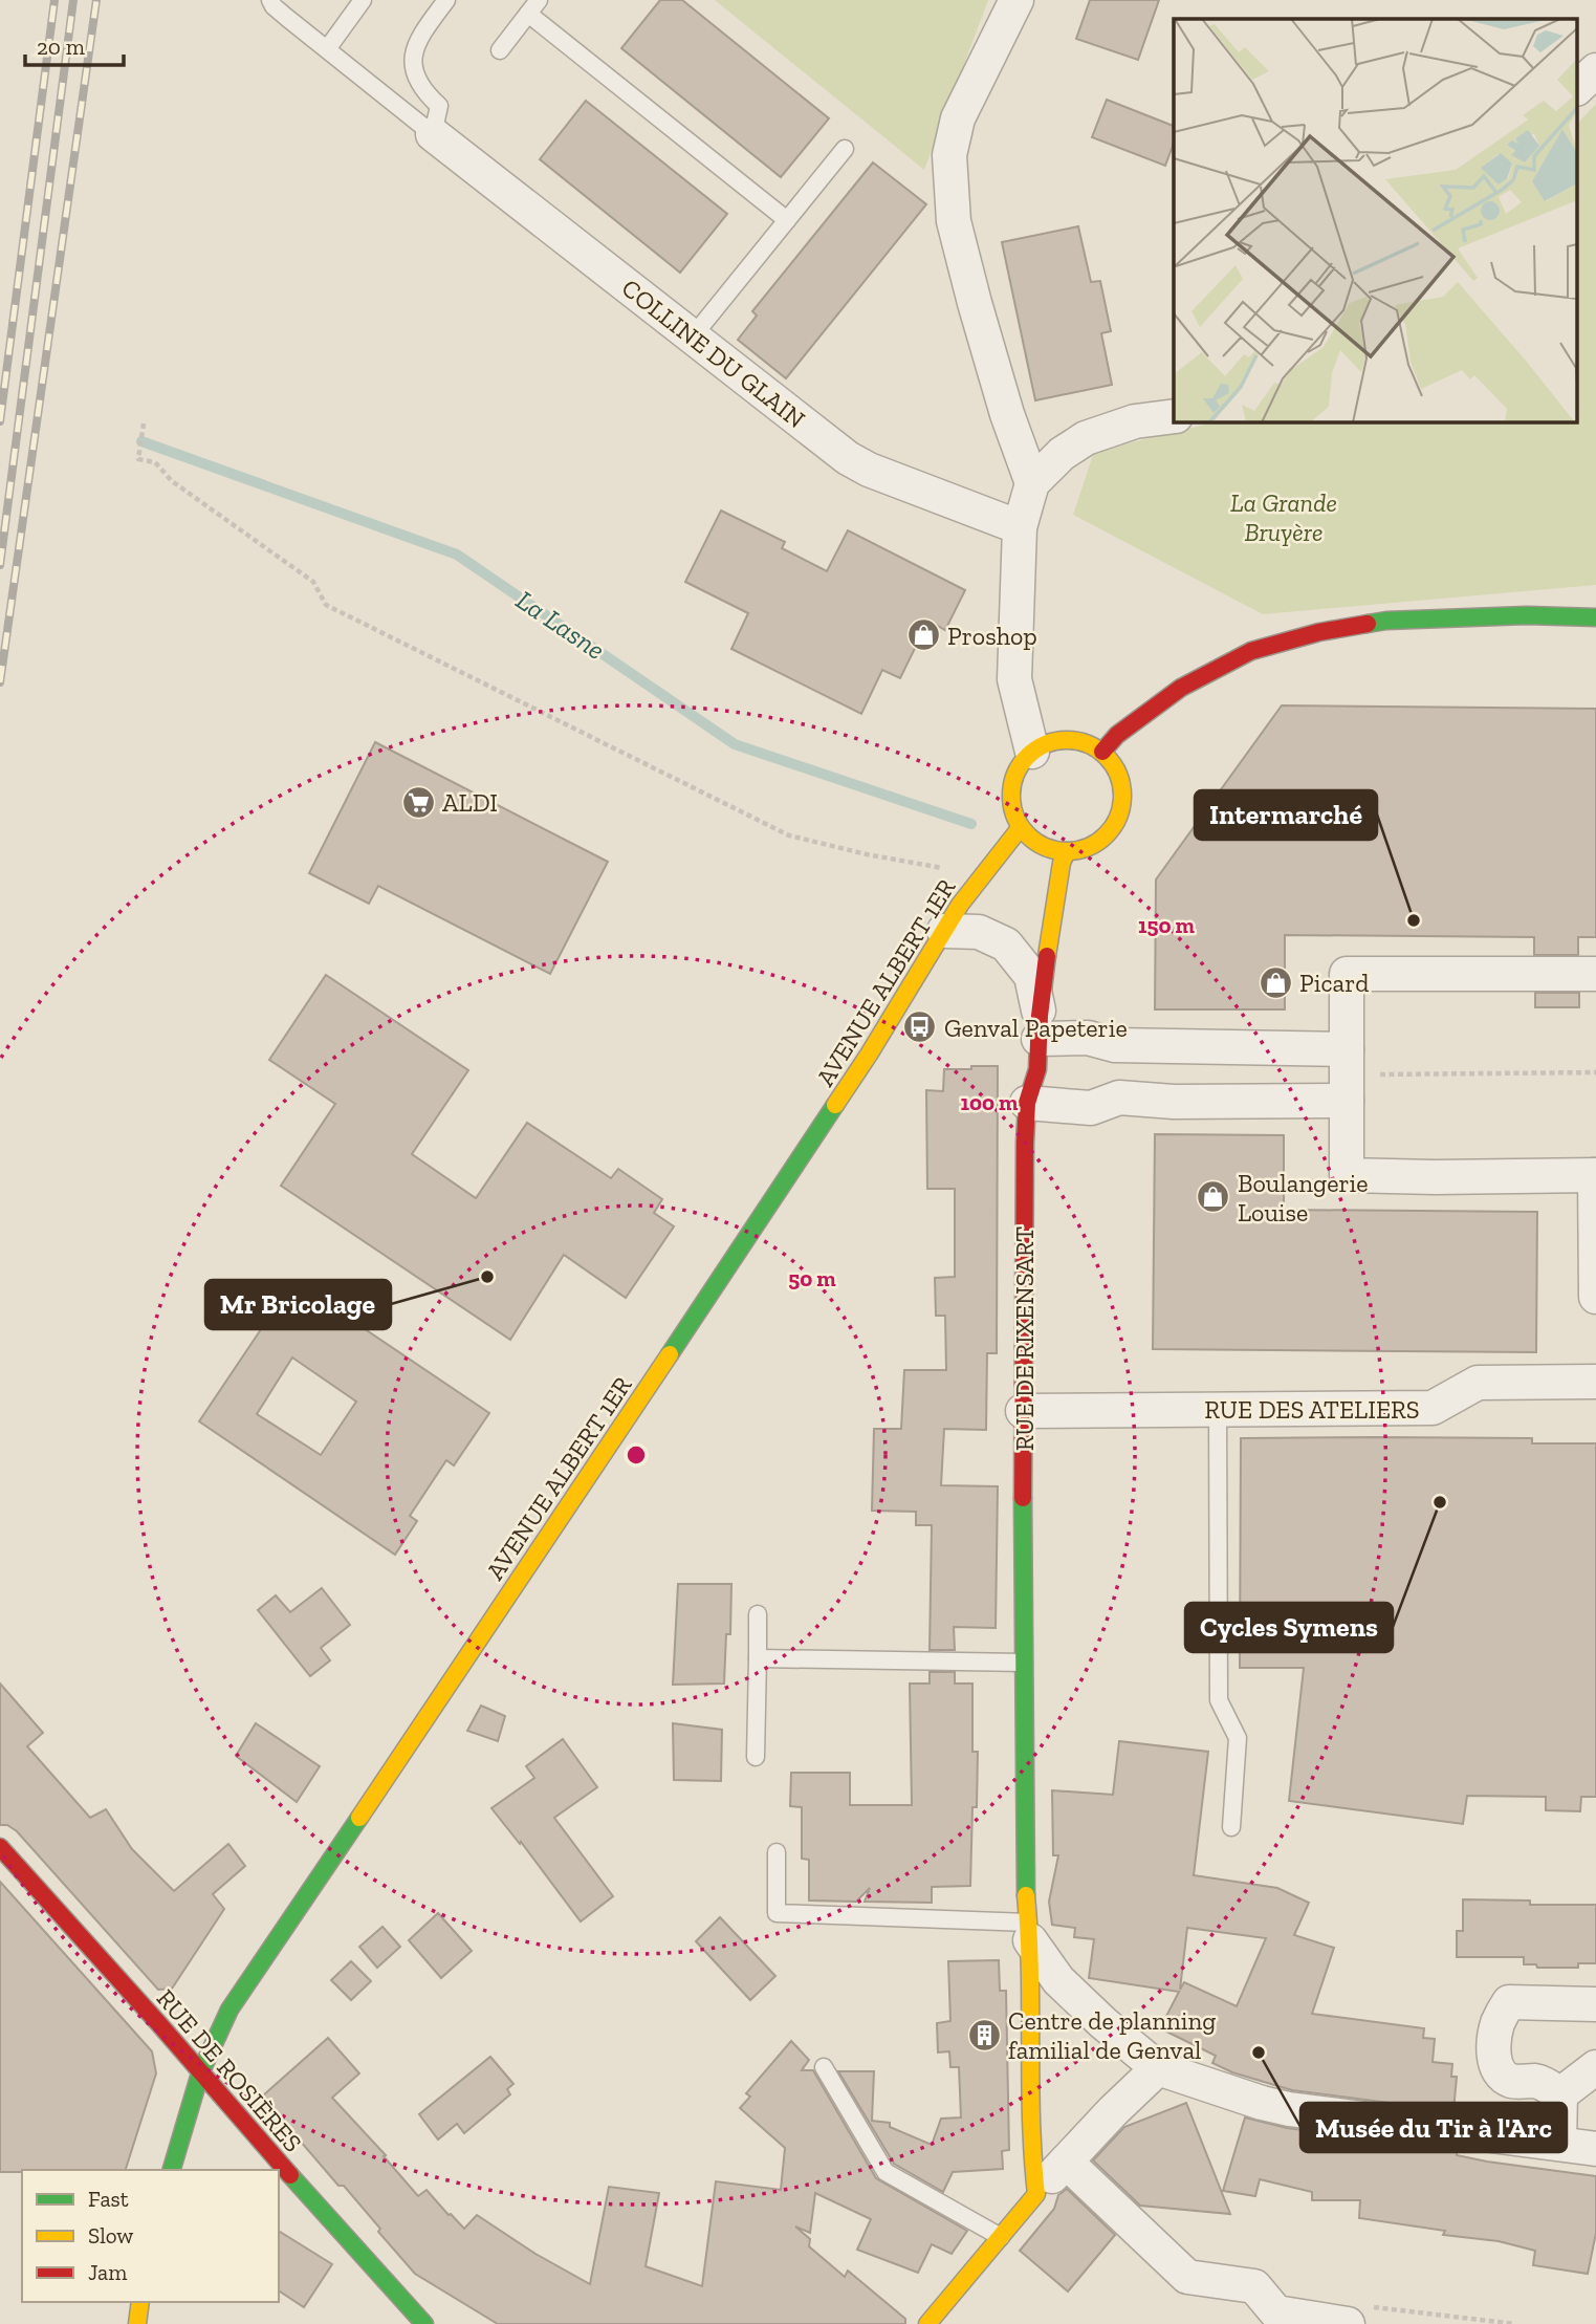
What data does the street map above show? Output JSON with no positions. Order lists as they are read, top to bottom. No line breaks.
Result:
{"streets":{"main road":["AVENUE ALBERT 1ER","RUE DE RIXENSART","RUE DE ROSIÈRES"],"street":["COLLINE DU GLAIN","RUE DES ATELIERS"]},"crossings":[["AVENUE ALBERT 1ER","RUE DE RIXENSART"],["AVENUE ALBERT 1ER","RUE DE ROSIÈRES"],["RUE DE RIXENSART","RUE DES ATELIERS"]],"water":["La Lasne"],"parks":["La Grande Bruyère"],"places":{"shop":["Proshop","Picard","Boulangerie Louise"],"supermarket":["ALDI"],"other":["Intermarché","Mr Bricolage","Cycles Symens","Musée du Tir à l'Arc"],"bus stop":["Genval Papeterie"],"building":["Centre de planning familial de Genval"]},"legend":["Fast","Slow","Jam"],"scale_bar":"20 m","rings":["150 m","100 m","50 m"]}
